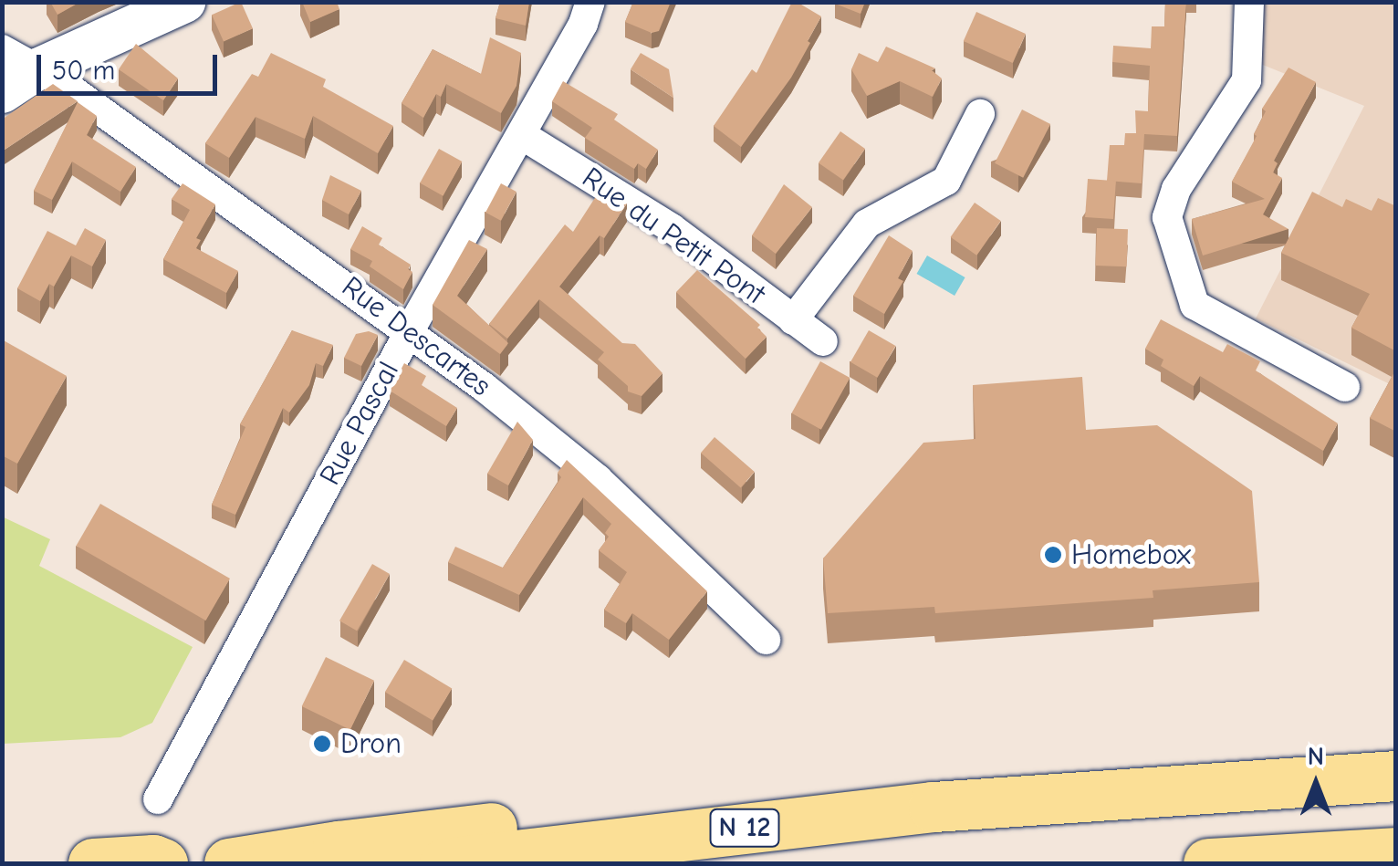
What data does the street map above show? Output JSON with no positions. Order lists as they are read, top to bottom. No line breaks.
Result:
{"streets":{"highway":["N 12"],"street":["Rue du Petit Pont","Rue Descartes","Rue Pascal"]},"crossings":[["Rue du Petit Pont","Rue Pascal"],["Rue Descartes","Rue Pascal"]],"places":["Homebox","Dron"],"scale_bar":"50 m","north":"top"}
